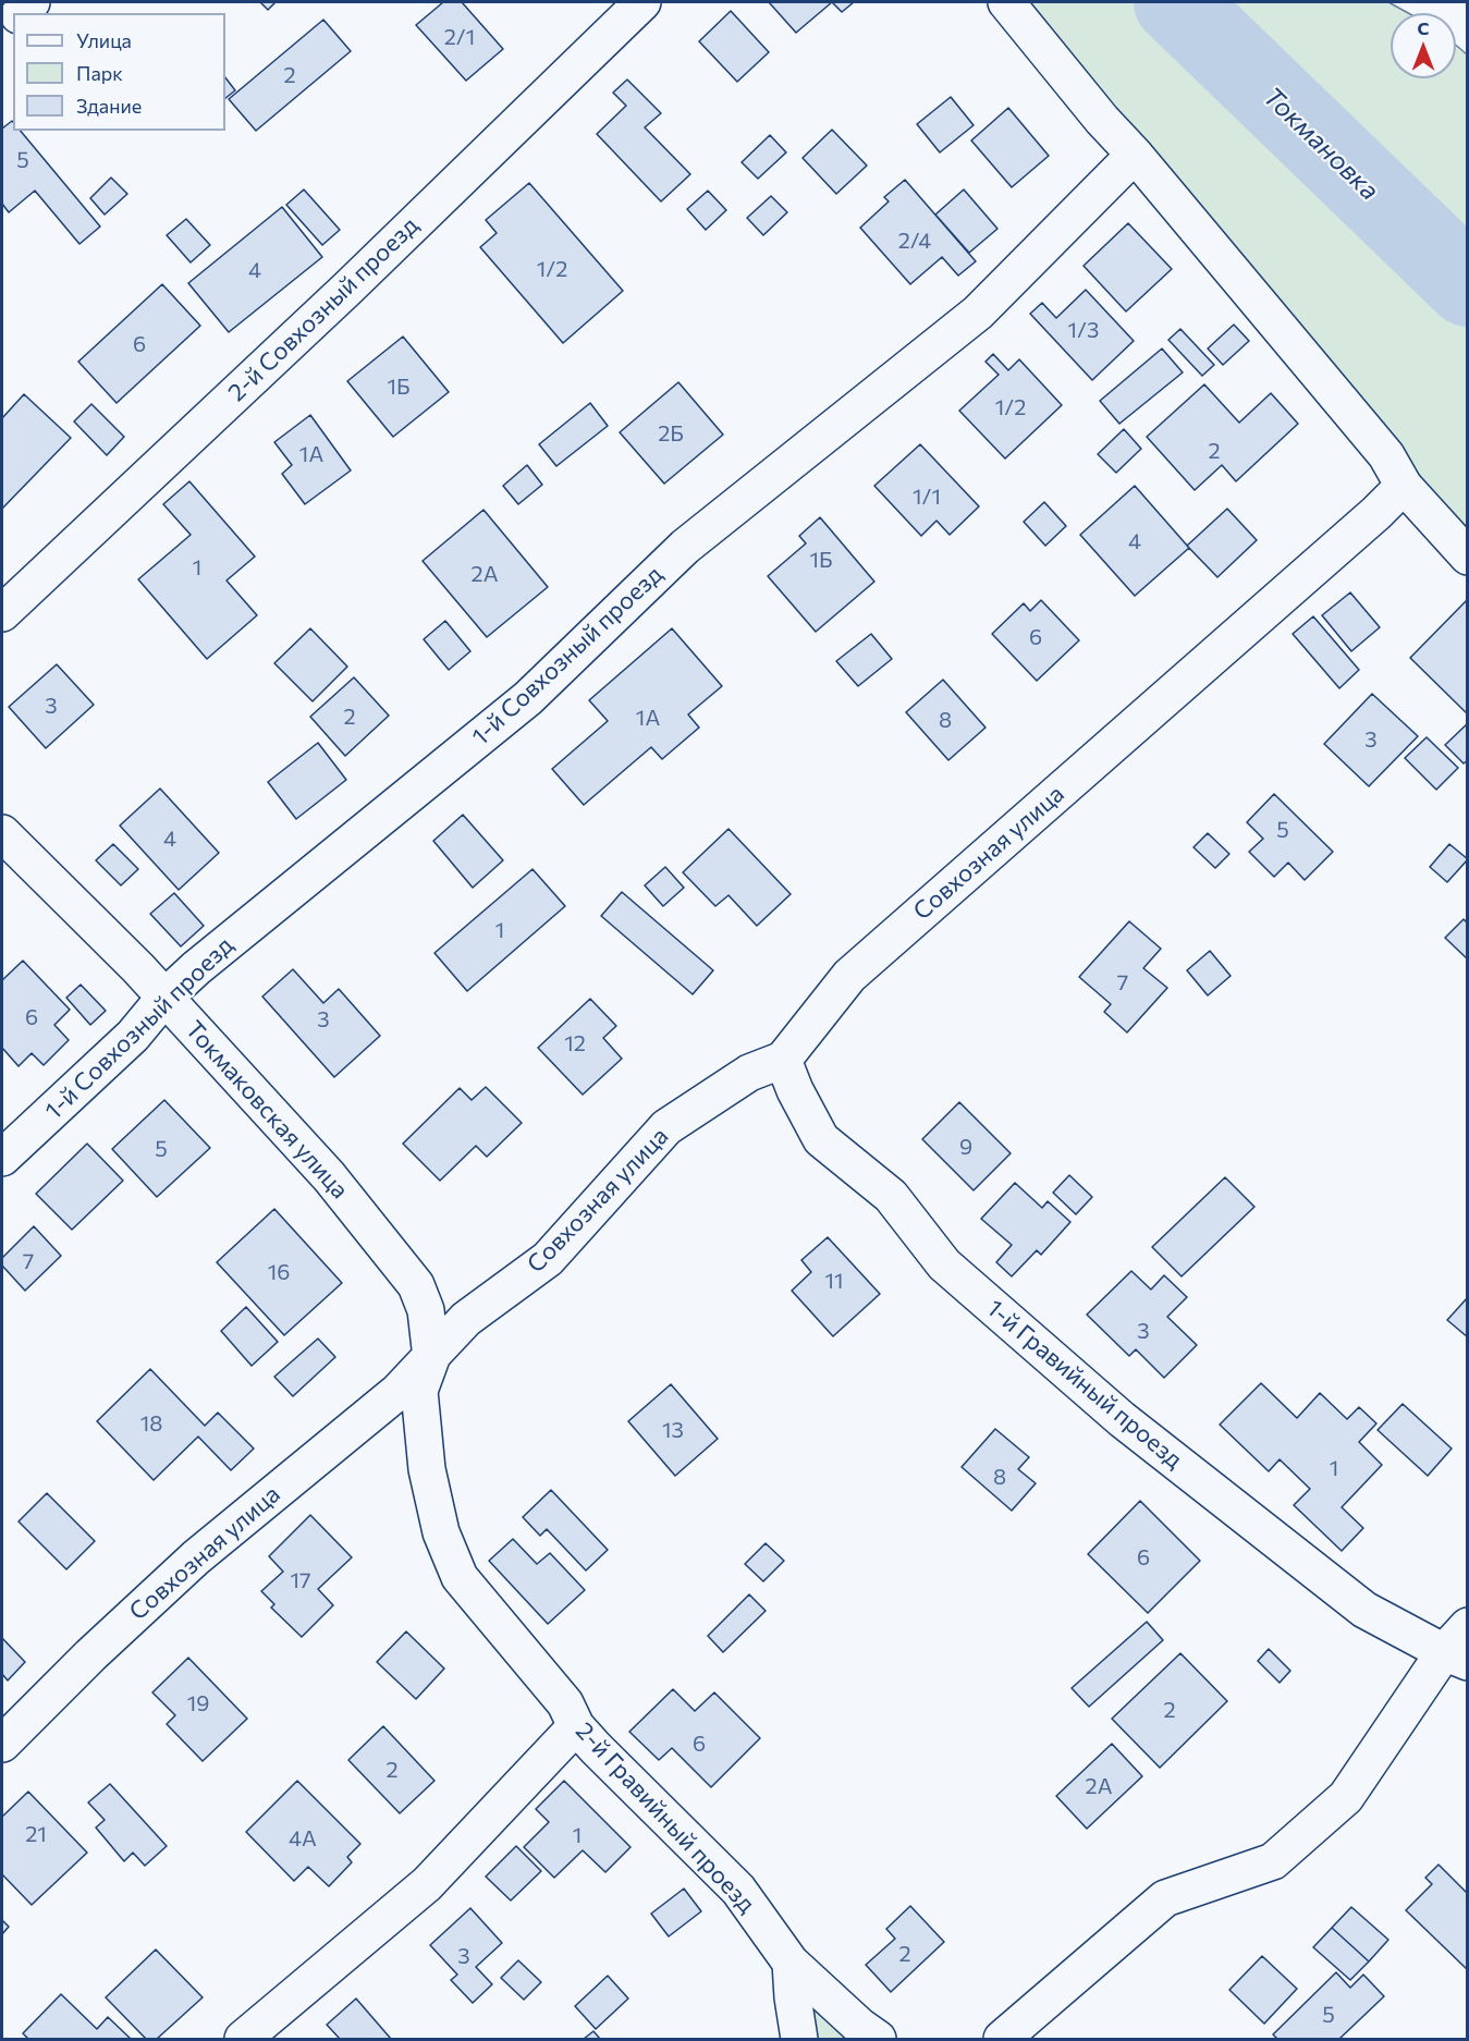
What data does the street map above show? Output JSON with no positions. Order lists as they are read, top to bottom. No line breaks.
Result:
{"streets":{"street":["2-й Совхозный проезд","1-й Совхозный проезд","Совхозная улица","Токмаковская улица","1-й Гравийный проезд","2-й Гравийный проезд"]},"crossings":[["1-й Совхозный проезд","Токмаковская улица"],["Совхозная улица","Токмаковская улица"],["Совхозная улица","1-й Гравийный проезд"],["Совхозная улица","2-й Гравийный проезд"],["Токмаковская улица","2-й Гравийный проезд"]],"water":["Токмановка"],"house_numbers":["2/1","2","5","2/4","1/2","4","1/3","6","1Б","1/2","2Б","2","1А","1/1","4","1Б","1","2А","6","3","2","1А","8","3","5","4","1","7","6","3","12","9","5","7","16","11","3","18","13","1","8","6","17","19","2","6","2","2А","21","1","4А","2","3","5"],"legend":["Улица","Парк","Здание"],"north":"top"}
